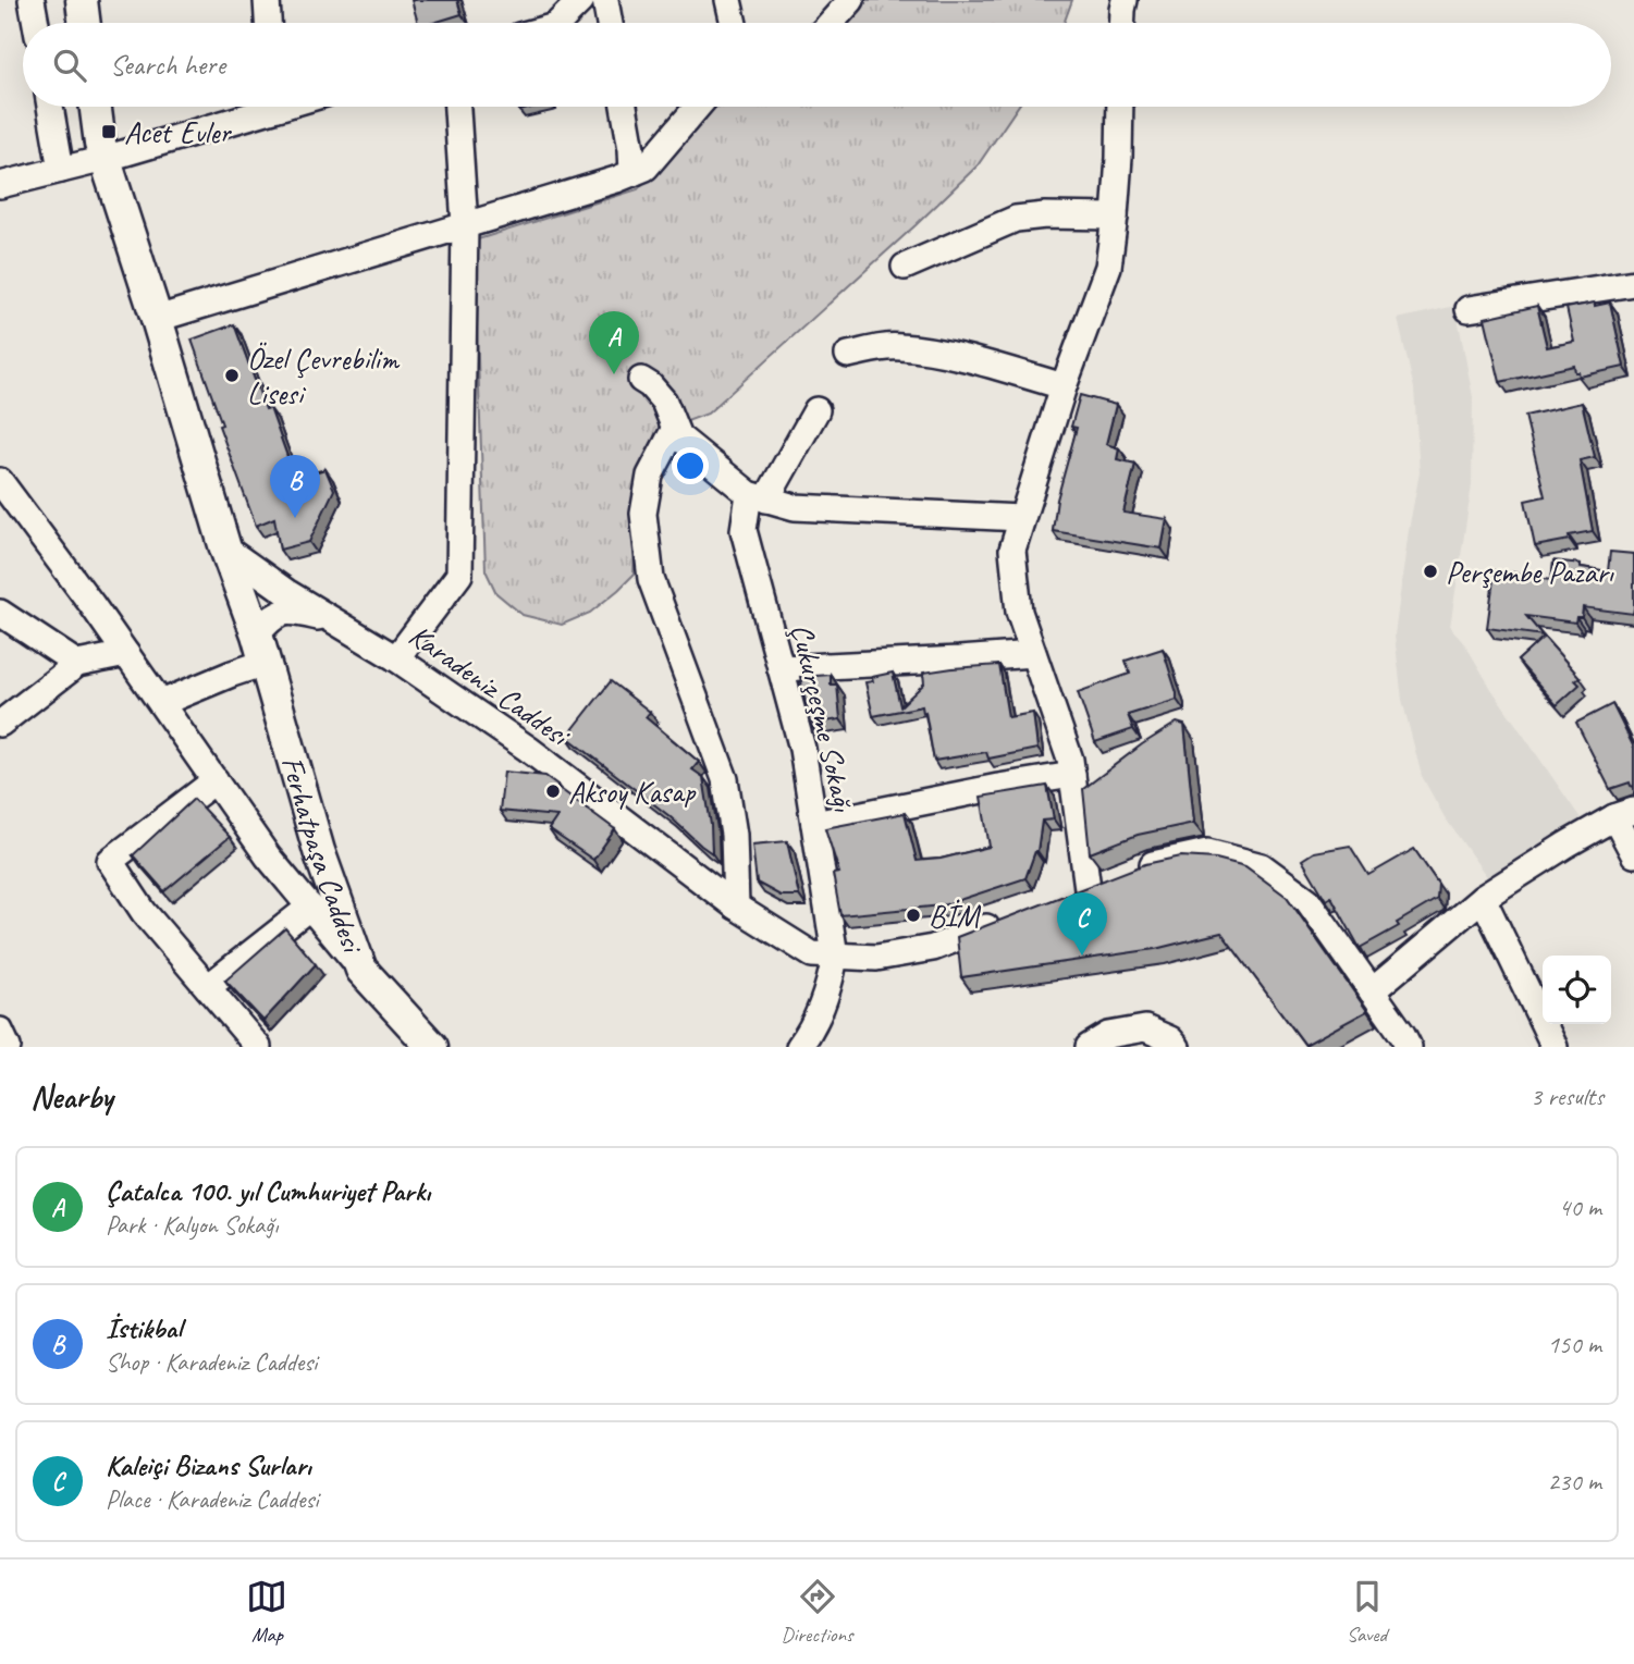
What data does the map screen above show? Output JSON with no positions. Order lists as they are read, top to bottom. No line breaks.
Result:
{"streets":{"main road":["Ferhatpaşa Caddesi"],"street":["Karadeniz Caddesi","Çukurçeşme Sokağı"]},"crossings":[["Karadeniz Caddesi","Çukurçeşme Sokağı"],["Karadeniz Caddesi","Ferhatpaşa Caddesi"]],"places":{"transit":["Acet Evler"],"other":["Özel Çevrebilim Lisesi","Perşembe Pazarı","Aksoy Kasap","BİM"]},"page":{"search":"Search here","pins":["A","B","C"],"heading":["Nearby","3 results"],"list":[{"mark":"A","name":"Çatalca 100. yıl Cumhuriyet Parkı","note":"Park · Kalyon Sokağı","value":"40 m"},{"mark":"B","name":"İstikbal","note":"Shop · Karadeniz Caddesi","value":"150 m"},{"mark":"C","name":"Kaleiçi Bizans Surları","note":"Place · Karadeniz Caddesi","value":"230 m"}],"nav":["Map","Directions","Saved"]}}
